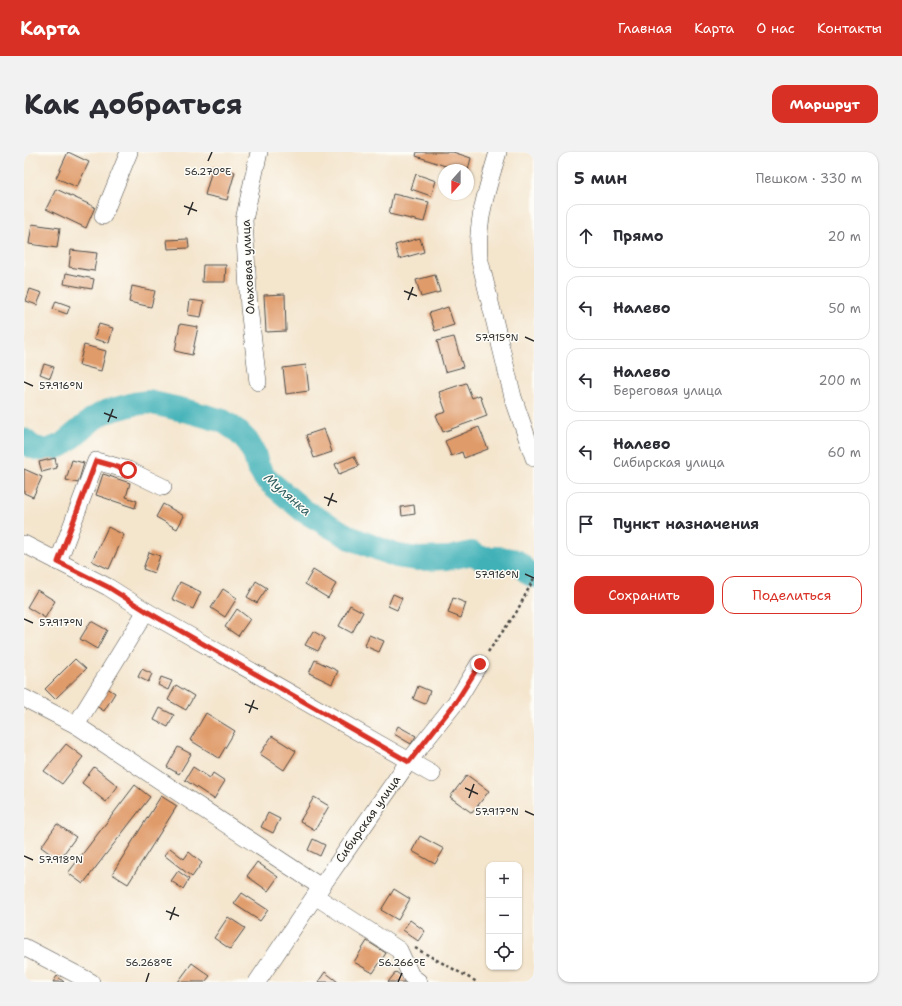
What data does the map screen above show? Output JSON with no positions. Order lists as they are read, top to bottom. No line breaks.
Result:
{"streets":{"street":["Ольховая улица","Сибирская улица"]},"water":["Мулянка"],"north":"bottom","page":{"header":"Карта","nav":["Главная","Карта","О нас","Контакты"],"title":"Как добраться","buttons":["Маршрут",["Сохранить","Поделиться"]],"heading":["5 мин","Пешком · 330 m"],"list":[["Прямо","20 m"],["Налево","50 m"],["Налево","Береговая улица","200 m"],["Налево","Сибирская улица","60 m"],"Пункт назначения"],"map_buttons":["+","−"]},"coordinates":["56.270°E","57.915°N","57.916°N","57.917°N","57.918°N","56.268°E","56.266°E"]}
